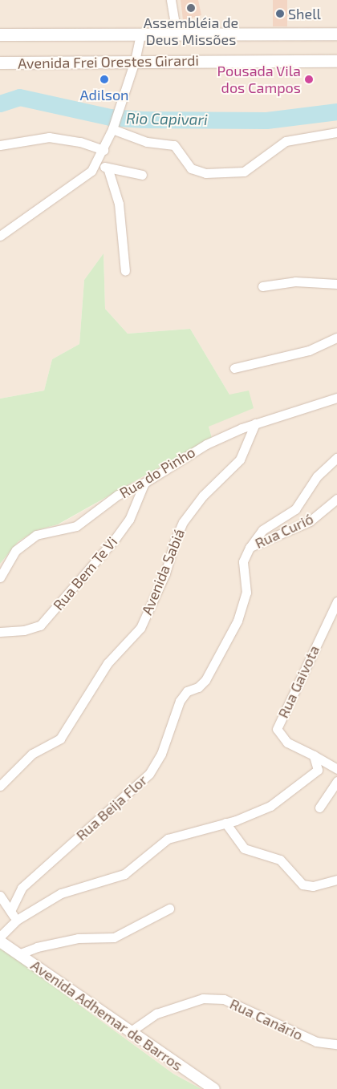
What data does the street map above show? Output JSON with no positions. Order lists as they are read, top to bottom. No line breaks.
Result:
{"streets":{"main road":["Avenida Frei Orestes Girardi"],"street":["Rua do Pinho","Rua Curió","Avenida Sabiá","Rua Bem Te Vi","Rua Gaivota","Rua Beija Flor","Avenida Adhemar de Barros","Rua Canário"]},"crossings":[["Rua do Pinho","Avenida Sabiá"],["Rua do Pinho","Rua Bem Te Vi"],["Rua Curió","Rua Beija Flor"],["Avenida Adhemar de Barros","Rua Canário"]],"water":["Rio Capivari"],"places":["Assembléia de Deus Missões","Shell","Adilson","Pousada Vila dos Campos"]}
